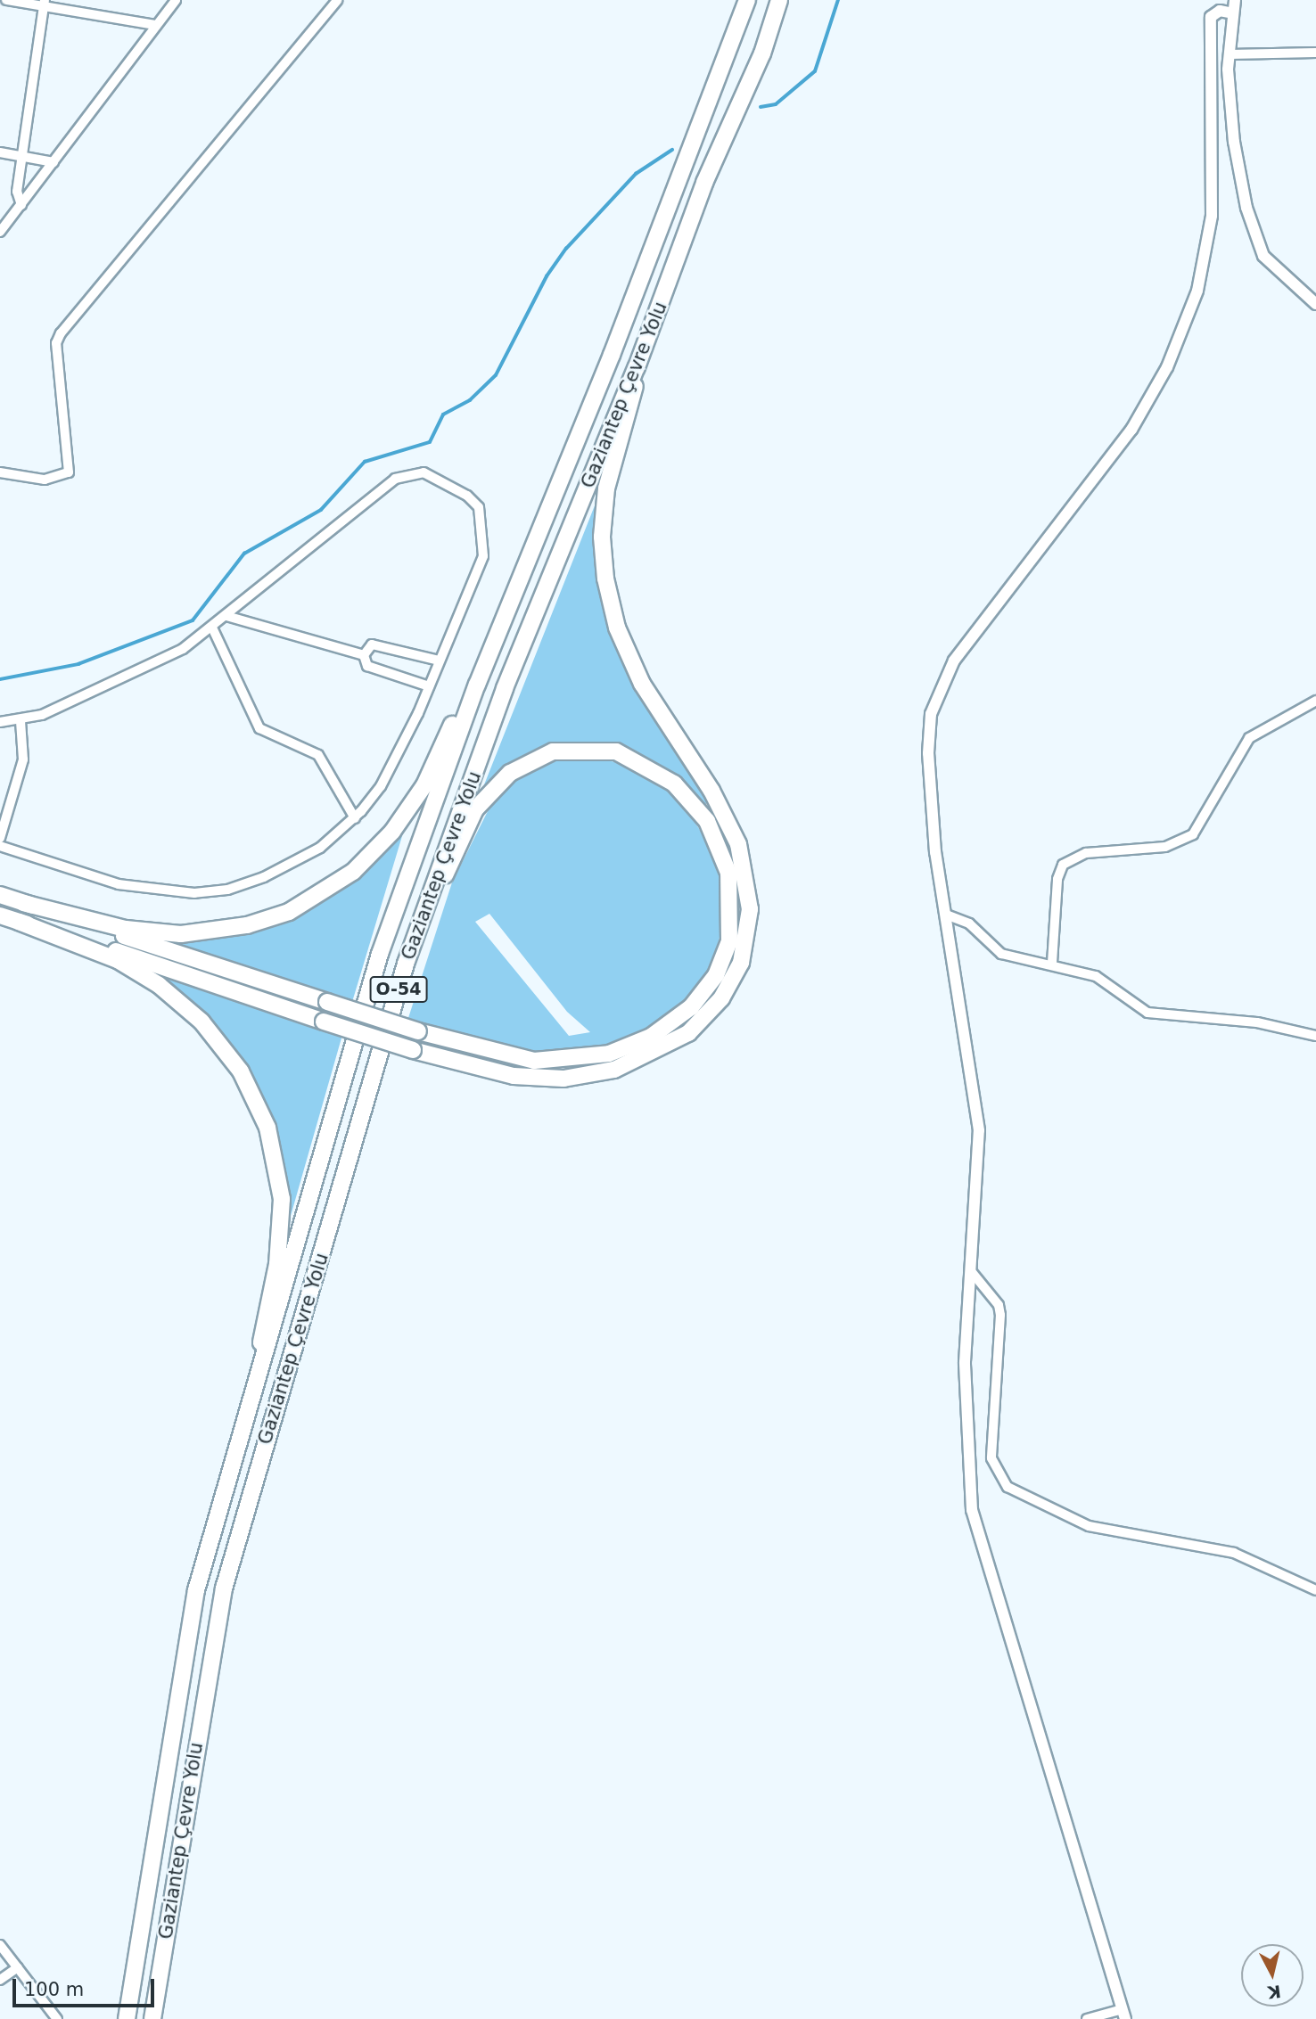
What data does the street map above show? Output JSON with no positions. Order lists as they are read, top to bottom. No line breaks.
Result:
{"streets":{"highway":["Gaziantep Çevre Yolu","O-54"]},"scale_bar":"100 m","north":"bottom"}
